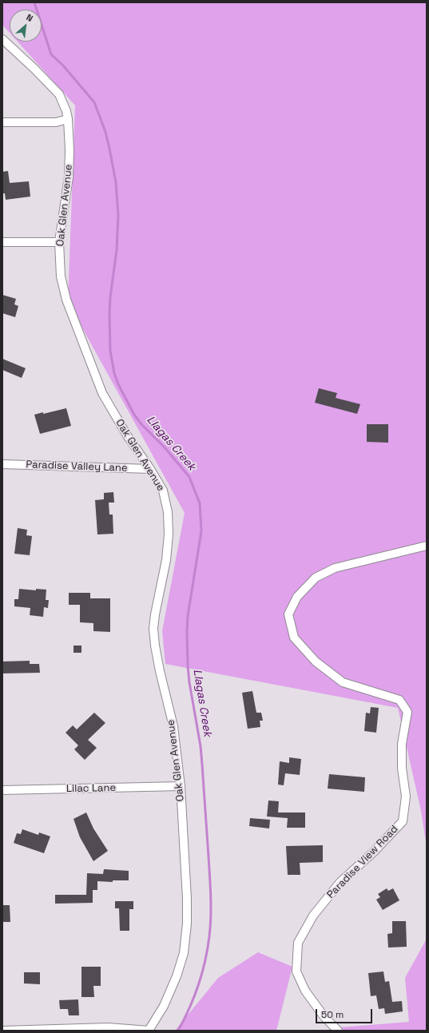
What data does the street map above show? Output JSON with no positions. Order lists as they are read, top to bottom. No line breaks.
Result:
{"streets":{"street":["Oak Glen Avenue","Paradise Valley Lane","Lilac Lane","Paradise View Road"]},"crossings":[["Oak Glen Avenue","Paradise Valley Lane"],["Oak Glen Avenue","Lilac Lane"]],"water":["Llagas Creek"],"scale_bar":"50 m","north":"top right"}
